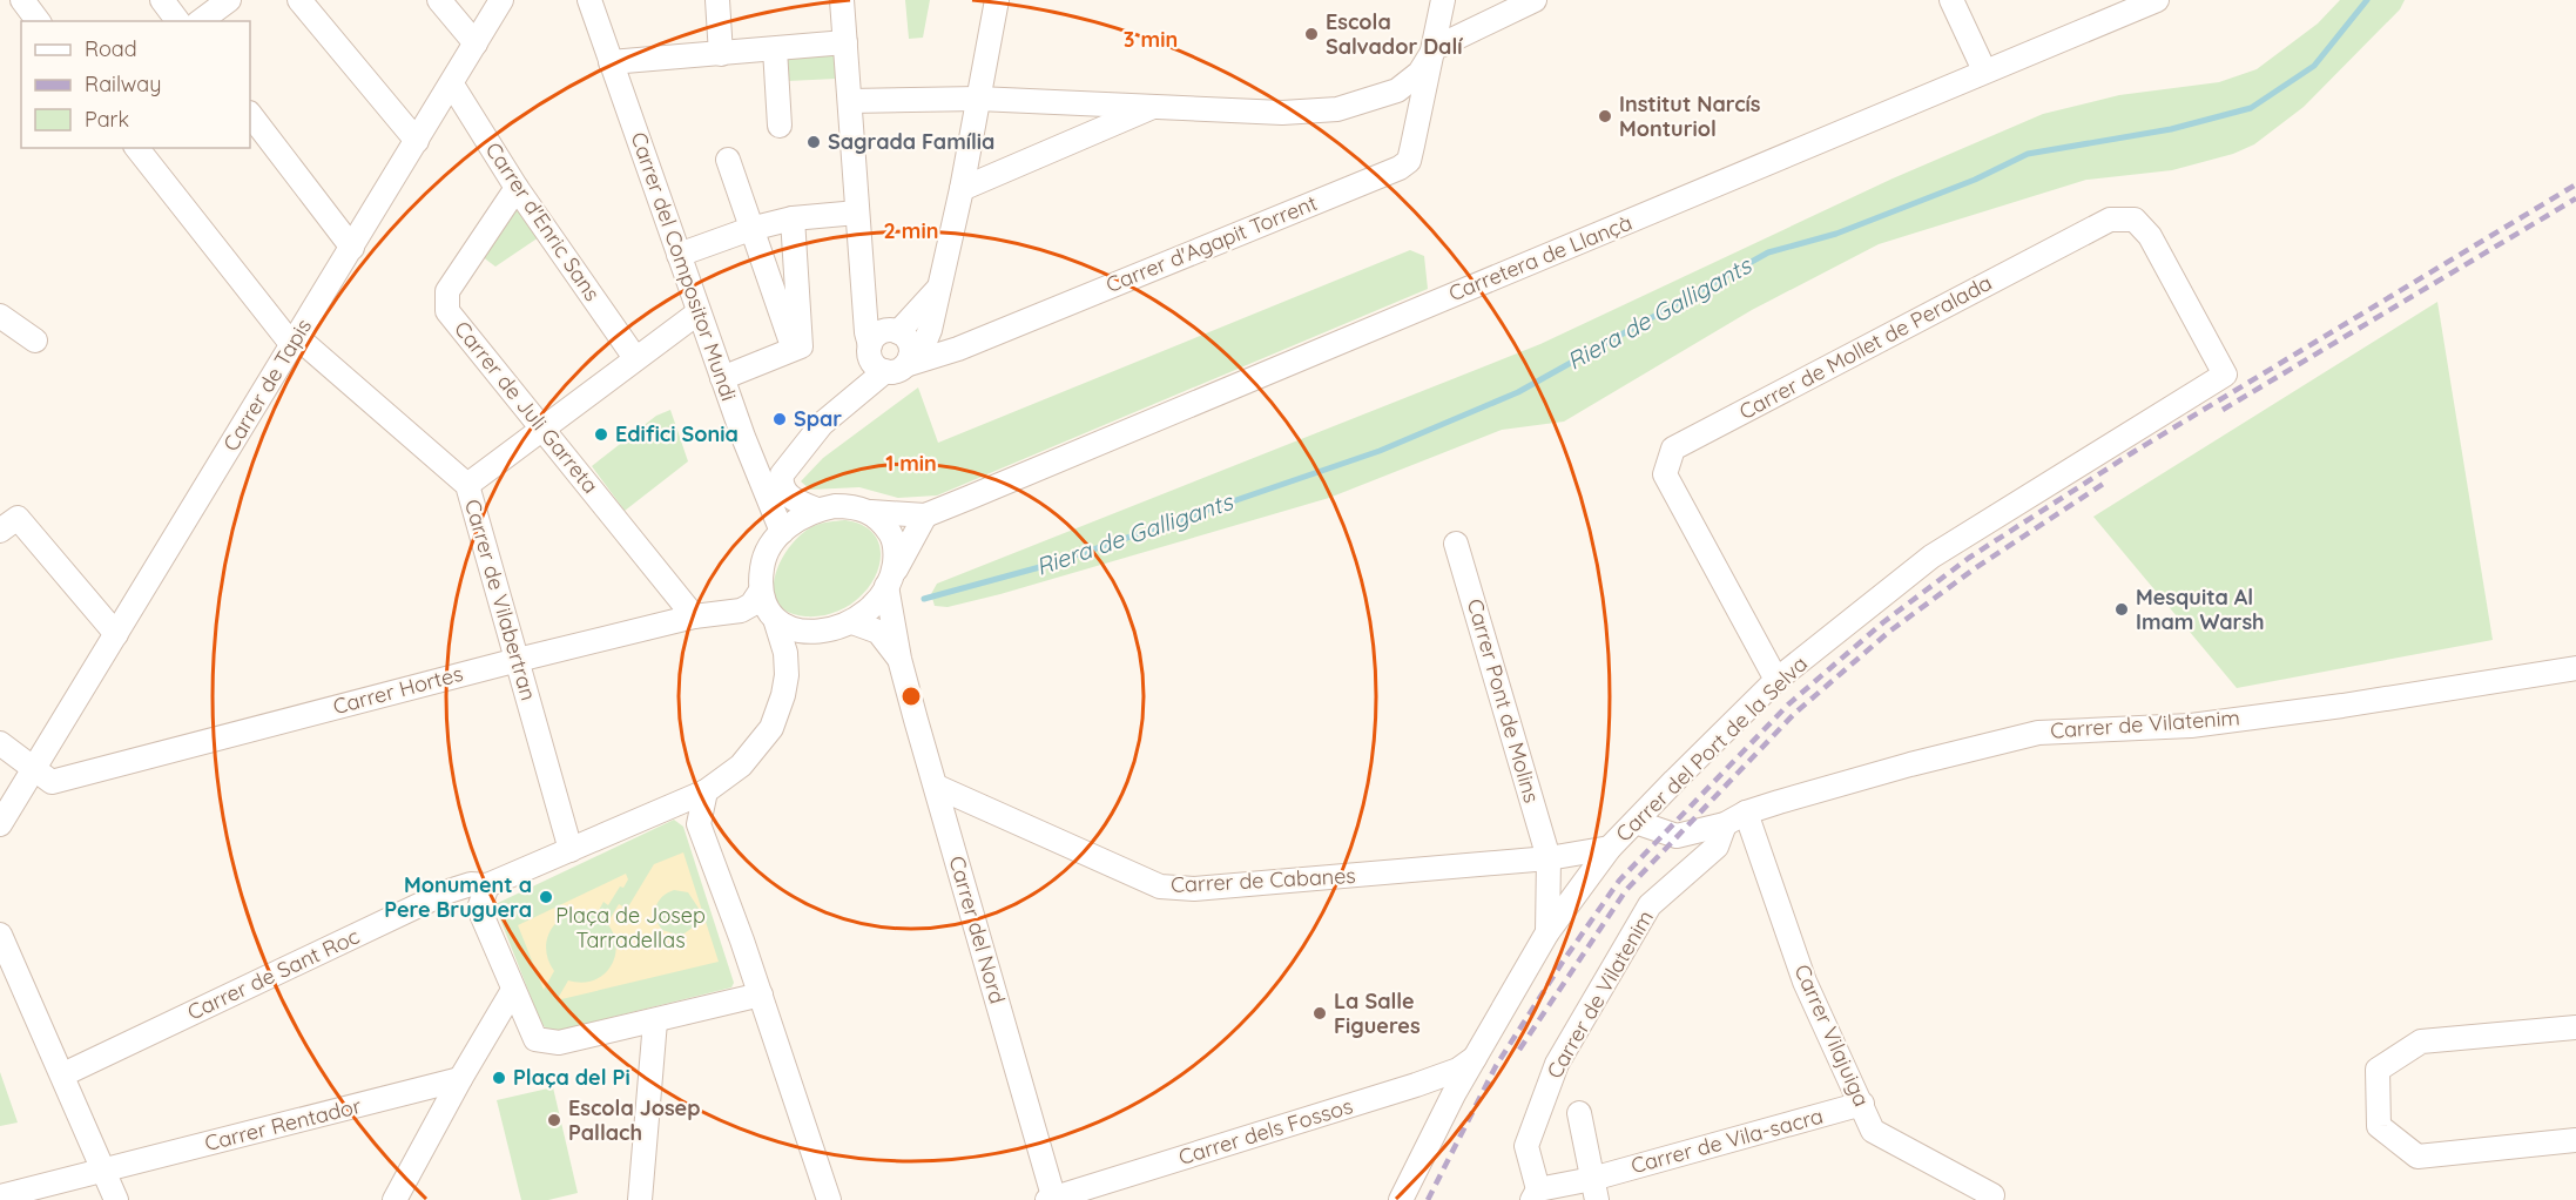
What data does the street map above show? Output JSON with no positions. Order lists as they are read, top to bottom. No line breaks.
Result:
{"streets":{"street":["Carrer d'Enric Sans","Carrer d'Agapit Torrent","Carretera de Llançà","Carrer del Compositor Mundi","Carrer de Mollet de Peralada","Carrer de Tapis","Carrer de Juli Garreta","Carrer de Vilabertran","Carrer Hortes","Carrer Pont de Molins","Carrer de Vilatenim","Carrer del Port de la Selva","Carrer de Cabanes","Carrer del Nord","Carrer de Sant Roc","Carrer Vilajuiga","Carrer Rentador","Carrer dels Fossos","Carrer de Vila-sacra"]},"crossings":[["Carrer d'Enric Sans","Carrer de Tapis"],["Carrer d'Enric Sans","Carrer de Juli Garreta"],["Carretera de Llançà","Carrer del Compositor Mundi"],["Carretera de Llançà","Carrer Hortes"],["Carretera de Llançà","Carrer del Nord"],["Carrer del Compositor Mundi","Carrer Hortes"],["Carrer del Compositor Mundi","Carrer del Nord"],["Carrer de Mollet de Peralada","Carrer del Port de la Selva"],["Carrer de Tapis","Carrer de Vilabertran"],["Carrer de Tapis","Carrer Hortes"],["Carrer de Juli Garreta","Carrer Hortes"],["Carrer de Vilabertran","Carrer Hortes"],["Carrer Hortes","Carrer del Nord"],["Carrer Pont de Molins","Carrer del Port de la Selva"],["Carrer Pont de Molins","Carrer de Cabanes"],["Carrer de Vilatenim","Carrer del Port de la Selva"],["Carrer de Vilatenim","Carrer Vilajuiga"],["Carrer de Vilatenim","Carrer de Vila-sacra"],["Carrer del Port de la Selva","Carrer de Cabanes"],["Carrer del Port de la Selva","Carrer dels Fossos"],["Carrer de Cabanes","Carrer del Nord"],["Carrer del Nord","Carrer dels Fossos"],["Carrer Vilajuiga","Carrer de Vila-sacra"]],"water":["Riera de Galligants"],"parks":["Plaça de Josep Tarradellas"],"places":["Escola Salvador Dalí","Institut Narcís Monturiol","Sagrada Família","Spar","Edifici Sonia","Mesquita Al Imam Warsh","Monument a Pere Bruguera","La Salle Figueres","Plaça del Pi","Escola Josep Pallach"],"legend":["Road","Railway","Park"],"rings":["3 min","2 min","1 min"]}
